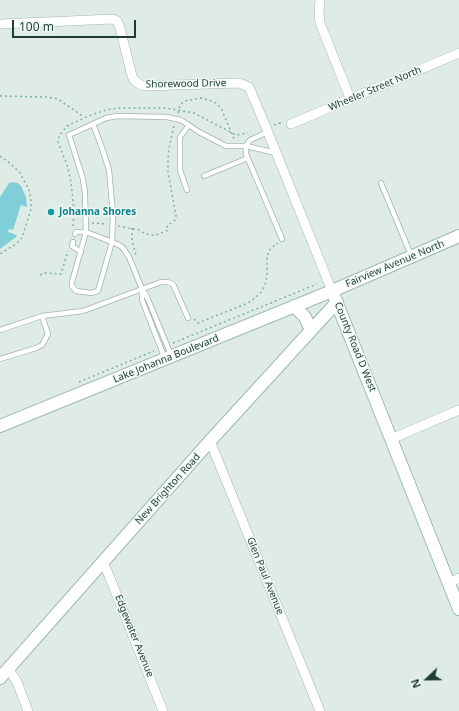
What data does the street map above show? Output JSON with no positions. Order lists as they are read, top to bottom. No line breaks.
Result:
{"streets":{"street":["Shorewood Drive","Wheeler Street North","Fairview Avenue North","County Road D West","Lake Johanna Boulevard","New Brighton Road","Glen Paul Avenue","Edgewater Avenue"]},"crossings":[["Shorewood Drive","County Road D West"],["Fairview Avenue North","County Road D West"],["Fairview Avenue North","Lake Johanna Boulevard"],["County Road D West","Lake Johanna Boulevard"],["County Road D West","New Brighton Road"],["New Brighton Road","Glen Paul Avenue"],["New Brighton Road","Edgewater Avenue"]],"places":["Johanna Shores"],"scale_bar":"100 m","north":"left"}
